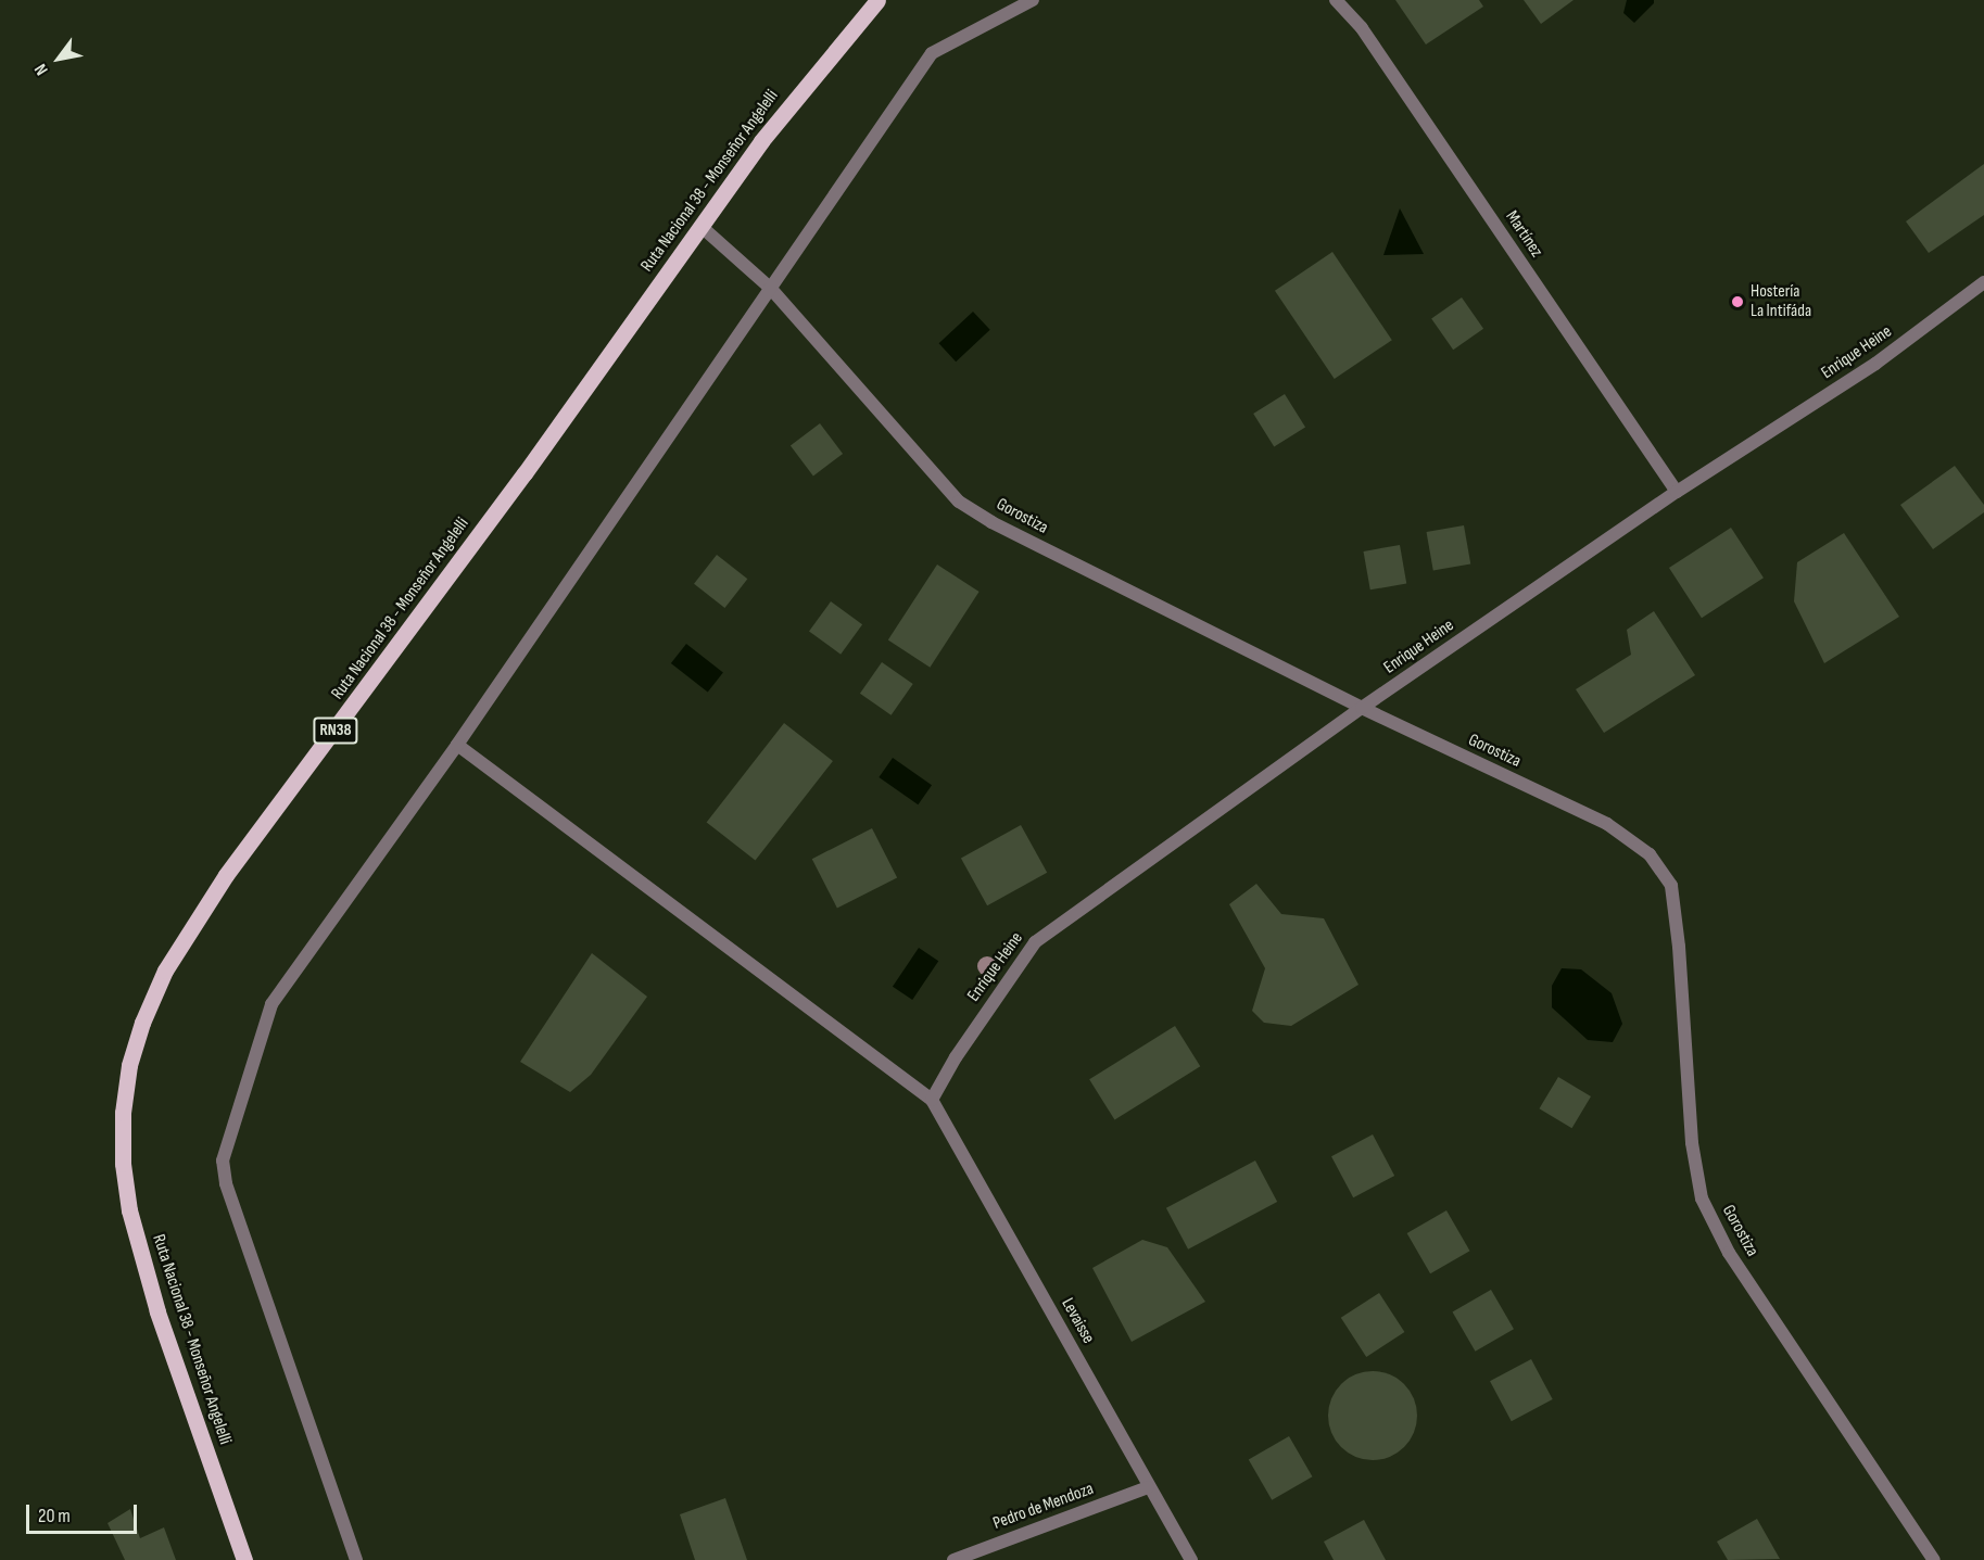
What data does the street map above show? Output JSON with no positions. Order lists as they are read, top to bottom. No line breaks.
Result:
{"streets":{"main road":["Ruta Nacional 38 - Monseñor Angelelli","RN38"],"street":["Martínez","Enrique Heine","Gorostiza","Levaisse","Pedro de Mendoza"]},"crossings":[["Ruta Nacional 38 - Monseñor Angelelli","Gorostiza"],["Martínez","Enrique Heine"],["Enrique Heine","Gorostiza"],["Enrique Heine","Levaisse"],["Levaisse","Pedro de Mendoza"]],"places":["Hostería La Intifáda"],"scale_bar":"20 m","north":"bottom left"}
